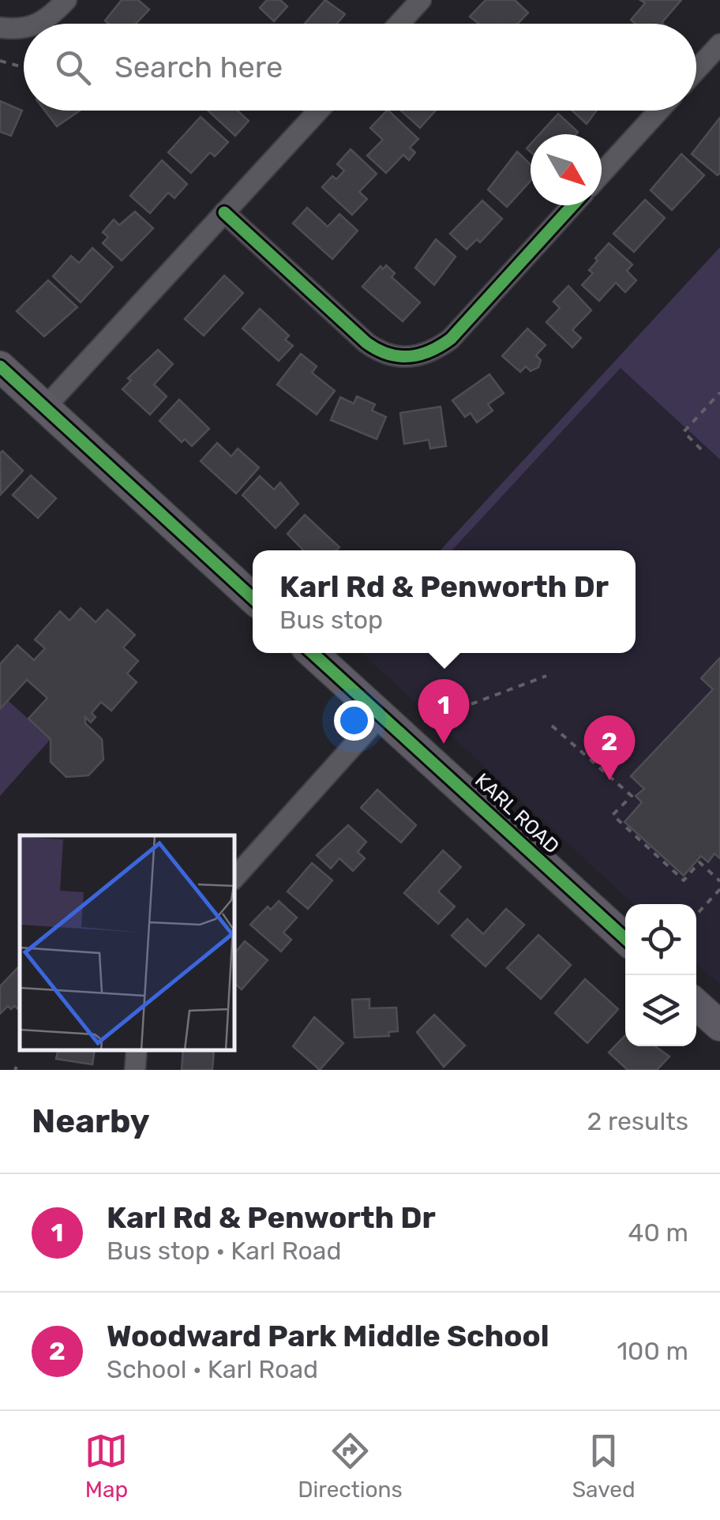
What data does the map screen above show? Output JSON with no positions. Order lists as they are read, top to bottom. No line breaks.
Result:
{"streets":{"main road":["KARL ROAD"]},"north":"bottom right","page":{"search":"Search here","popup":["Karl Rd & Penworth Dr","Bus stop"],"pins":["1","2"],"heading":["Nearby","2 results"],"list":[{"mark":"1","name":"Karl Rd & Penworth Dr","note":"Bus stop · Karl Road","value":"40 m"},{"mark":"2","name":"Woodward Park Middle School","note":"School · Karl Road","value":"100 m"}],"nav":["Map","Directions","Saved"]}}
